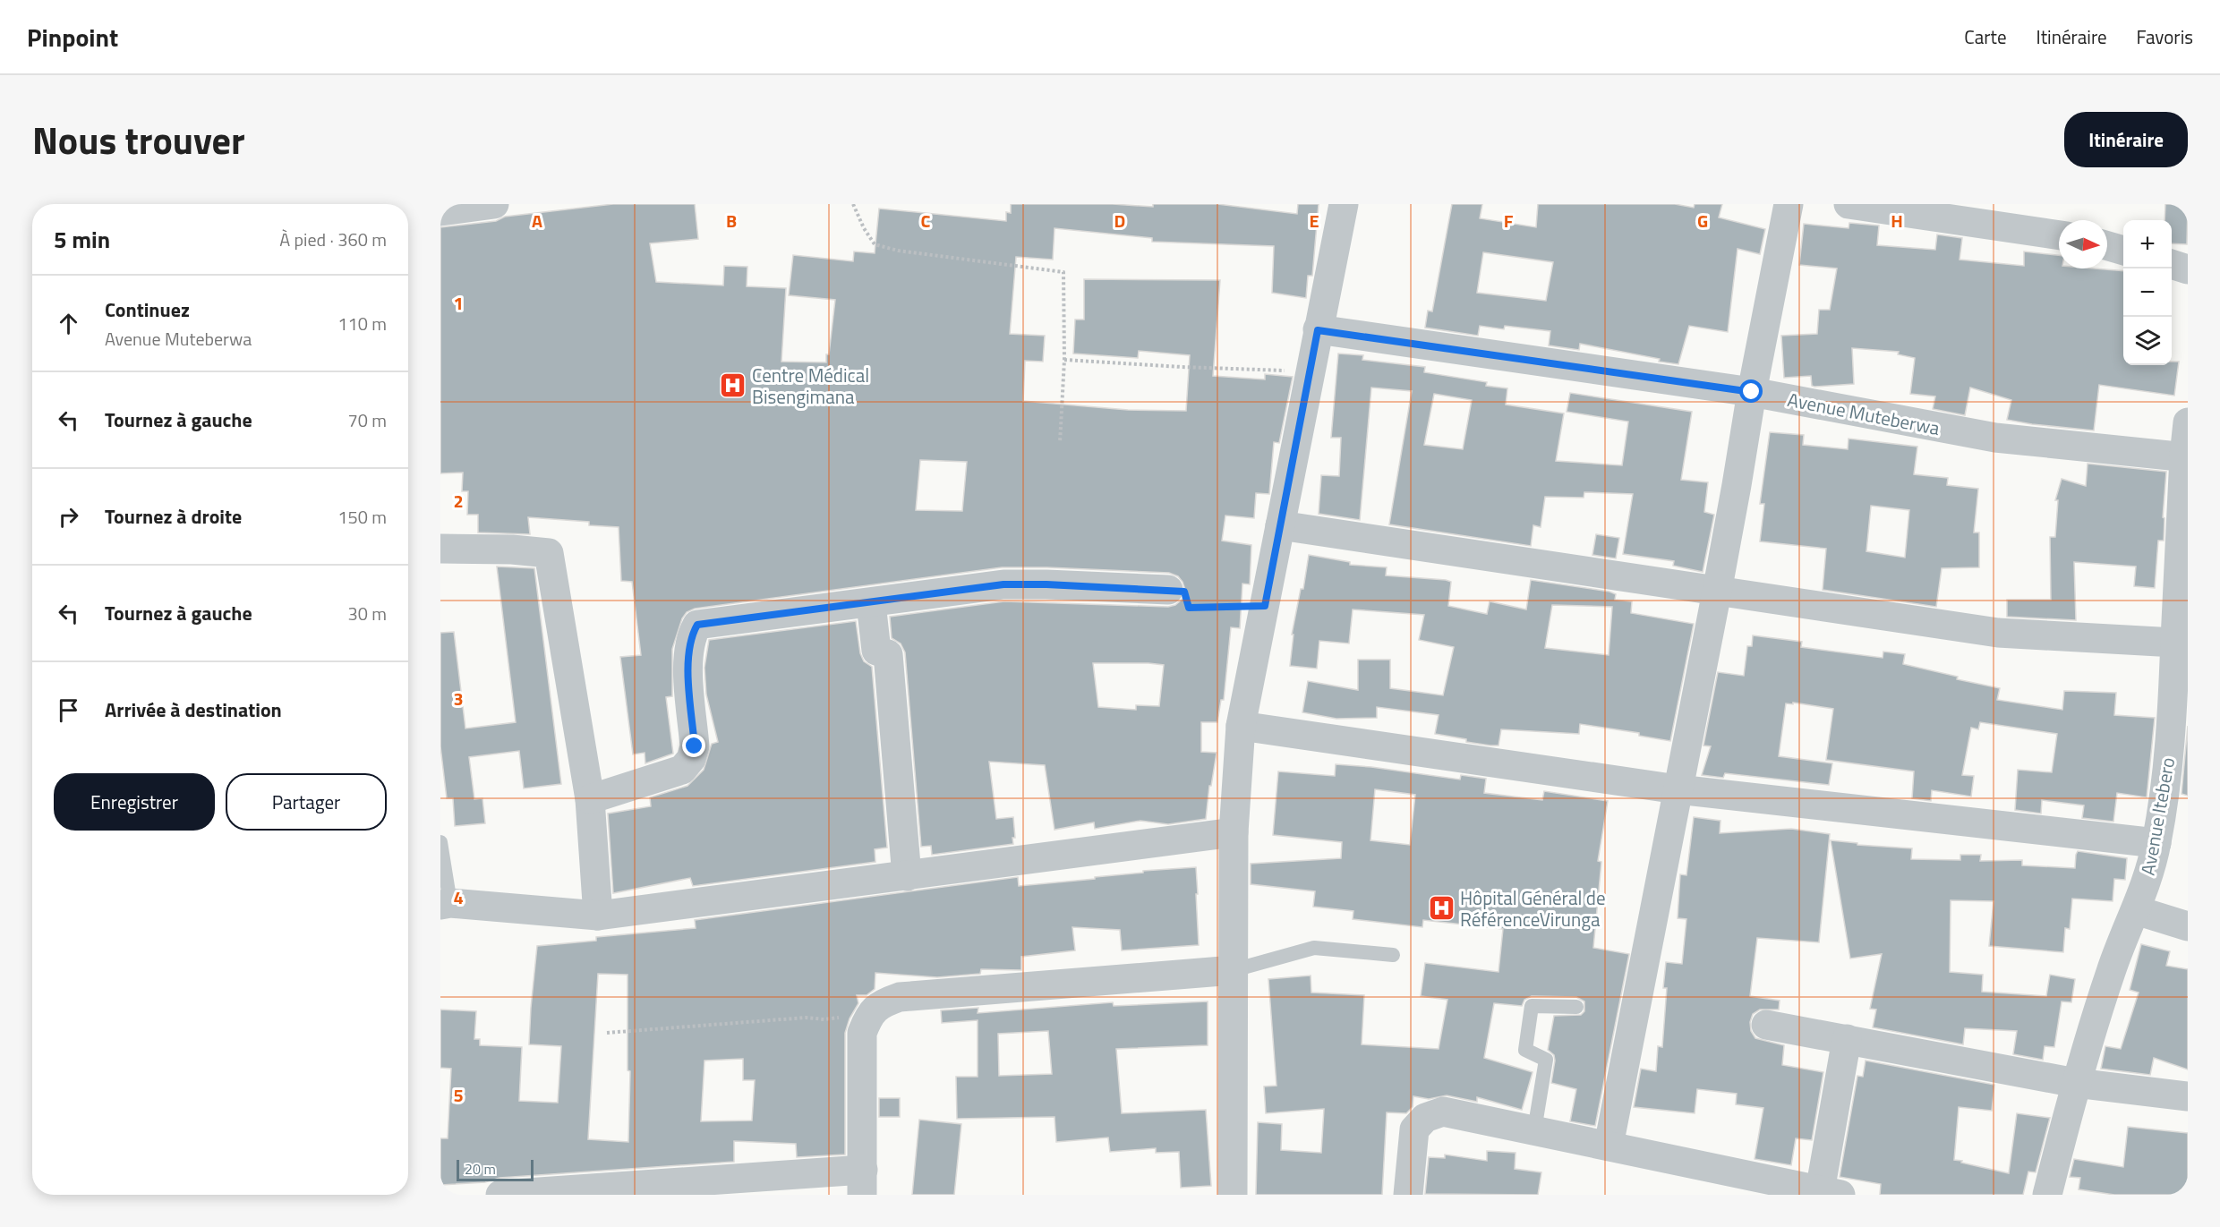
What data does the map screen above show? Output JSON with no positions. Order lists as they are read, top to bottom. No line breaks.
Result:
{"streets":{"street":["Avenue Muteberwa","Avenue Itebero"]},"crossings":[["Avenue Muteberwa","Avenue Itebero"]],"places":{"hospital":["Centre Médical Bisengimana","Hôpital Général de RéférenceVirunga"]},"scale_bar":"20 m","north":"right","page":{"header":"Pinpoint","nav":["Carte","Itinéraire","Favoris"],"title":"Nous trouver","buttons":["Itinéraire",["Enregistrer","Partager"]],"heading":["5 min","À pied · 360 m"],"map_buttons":["+","−"],"list":[["Continuez","Avenue Muteberwa","110 m"],["Tournez à gauche","70 m"],["Tournez à droite","150 m"],["Tournez à gauche","30 m"],"Arrivée à destination"],"scale":"20 m"},"grid":{"columns":["A","B","C","D","E","F","G","H"],"rows":["1","2","3","4","5"]}}
